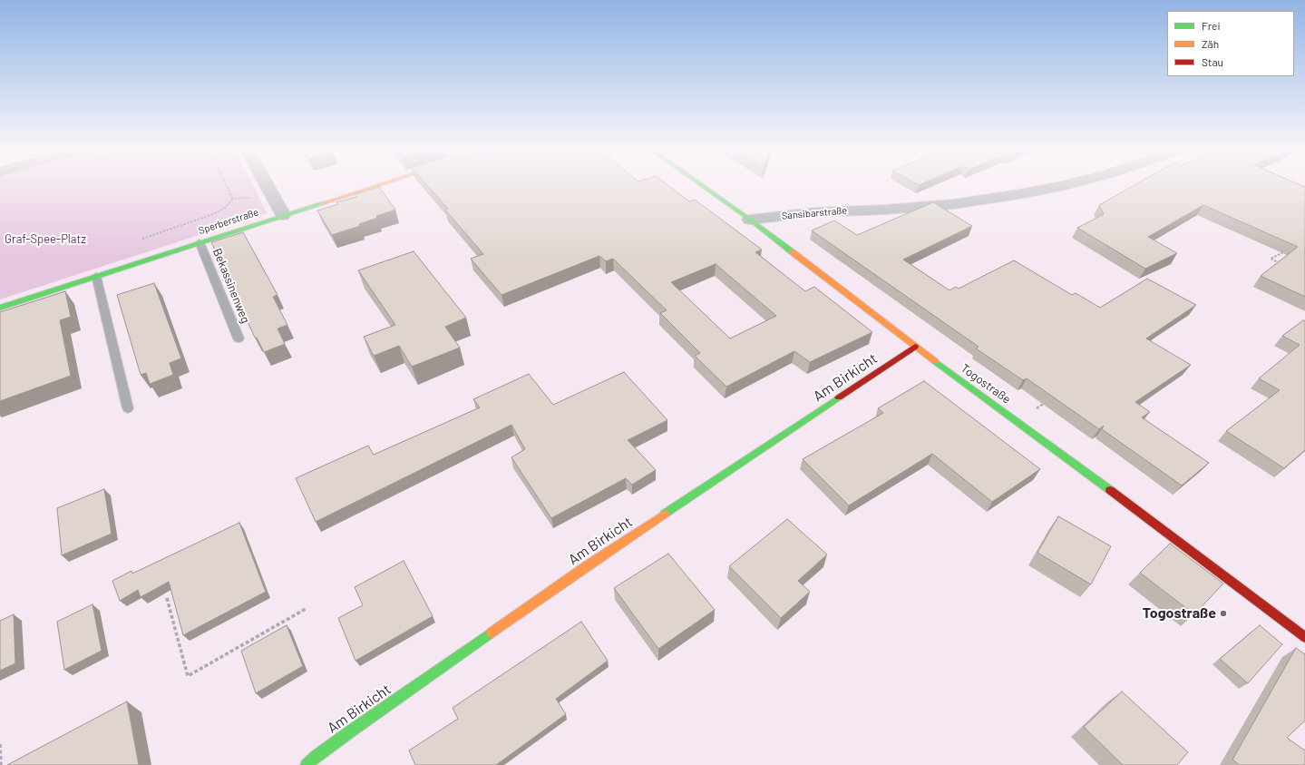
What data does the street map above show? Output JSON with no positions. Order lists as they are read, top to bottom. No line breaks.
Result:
{"streets":{"street":["Sansibarstraße","Sperberstraße","Am Birkicht","Togostraße"],"lane":["Bekassinenweg"]},"crossings":[["Sansibarstraße","Togostraße"],["Sperberstraße","Bekassinenweg"],["Am Birkicht","Togostraße"]],"parks":["Graf-Spee-Platz"],"places":["Togostraße"],"legend":["Frei","Zäh","Stau"]}
